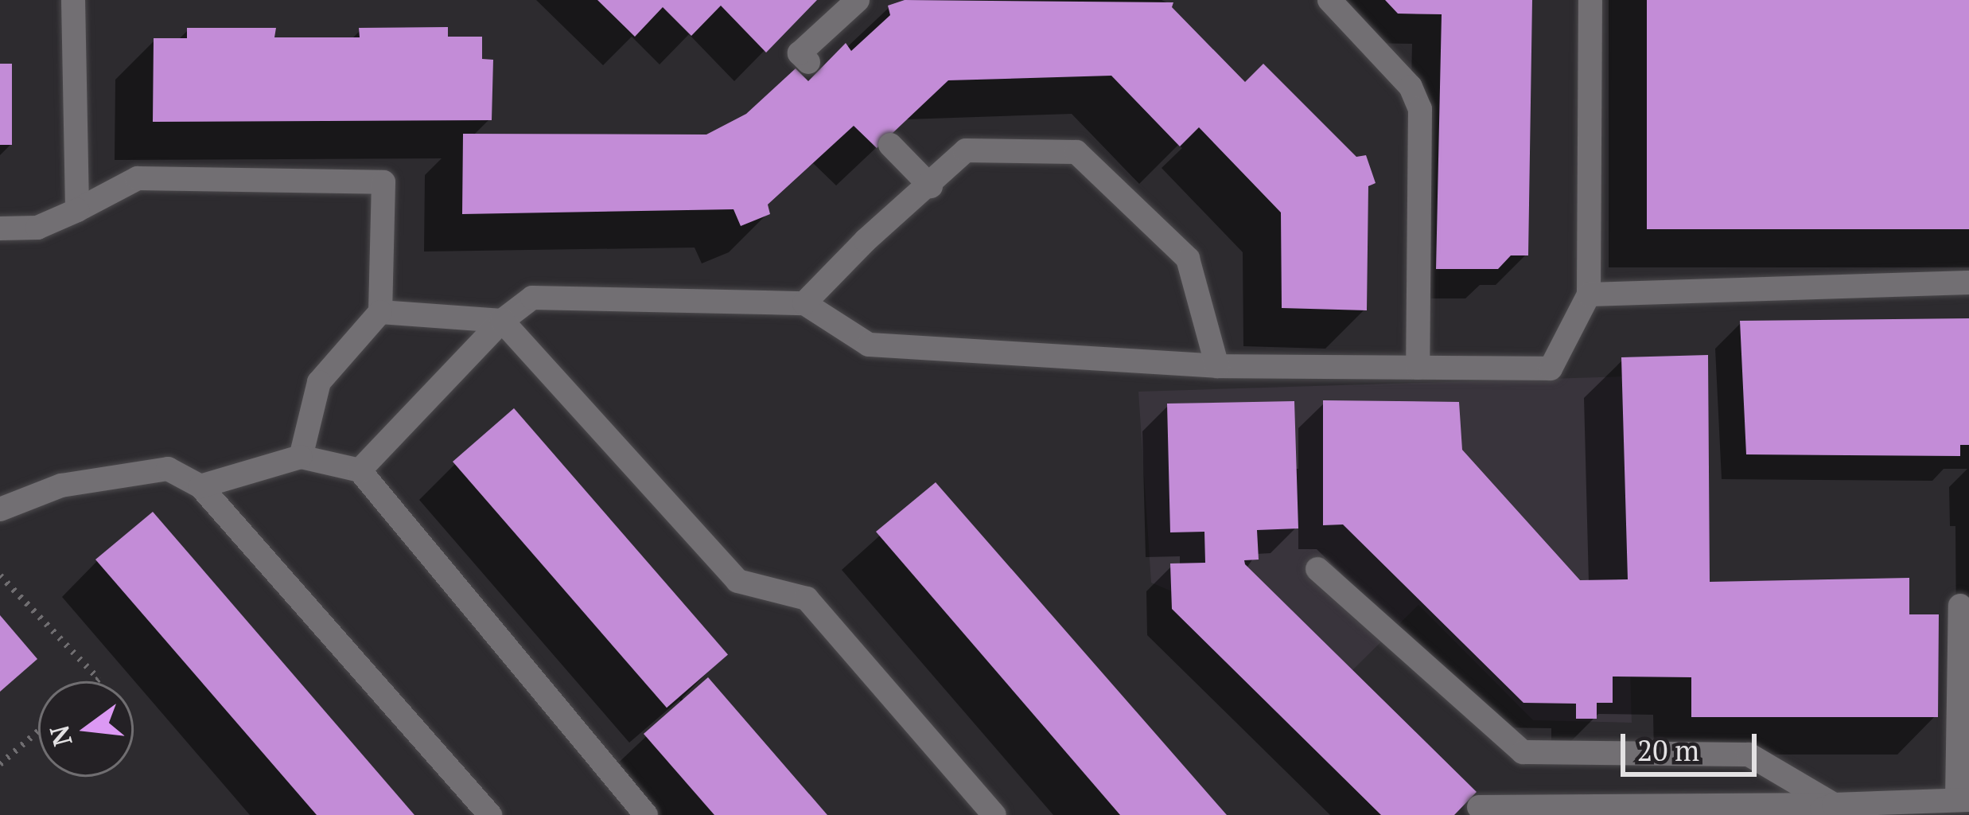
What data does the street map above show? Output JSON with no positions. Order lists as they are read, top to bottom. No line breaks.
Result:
{"scale_bar":"20 m","north":"left"}
